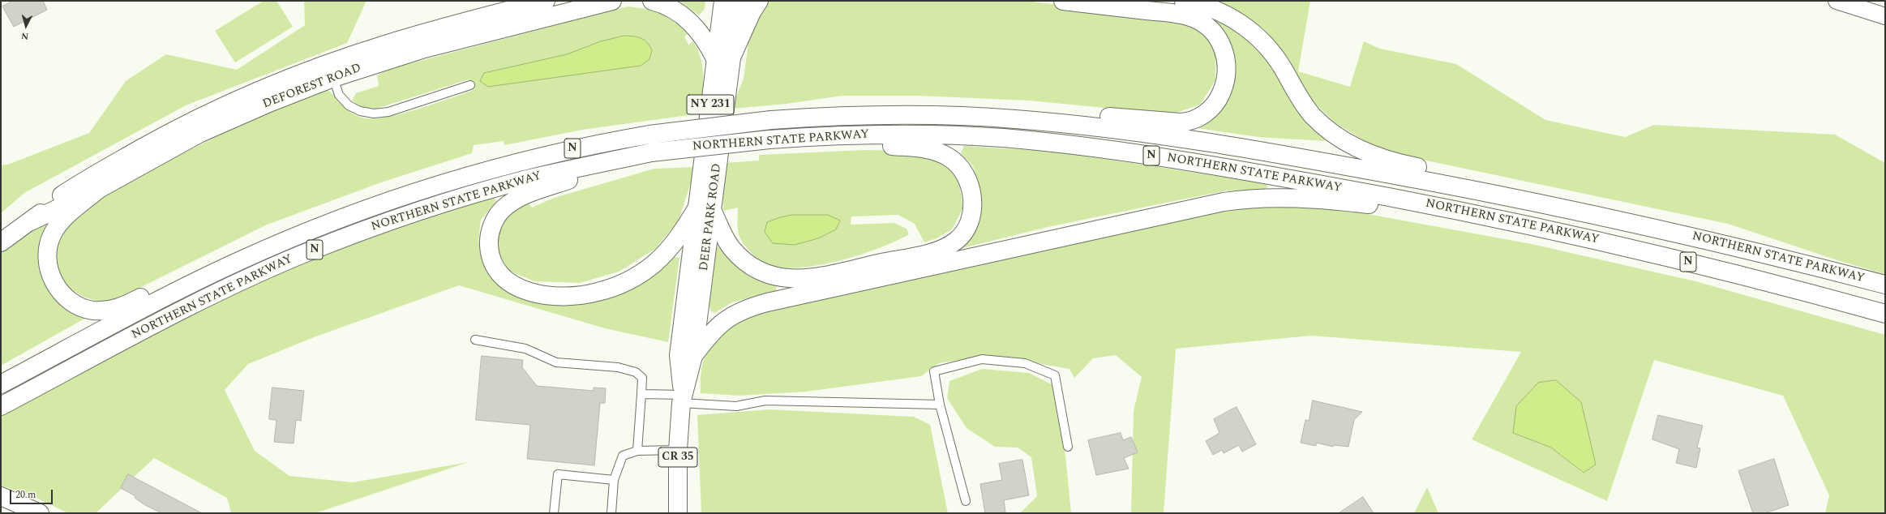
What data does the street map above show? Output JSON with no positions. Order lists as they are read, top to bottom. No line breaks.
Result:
{"streets":{"main road":["DEFOREST ROAD","NY 231","NORTHERN STATE PARKWAY","N","DEER PARK ROAD","CR 35"]},"scale_bar":"20 m","north":"bottom"}
